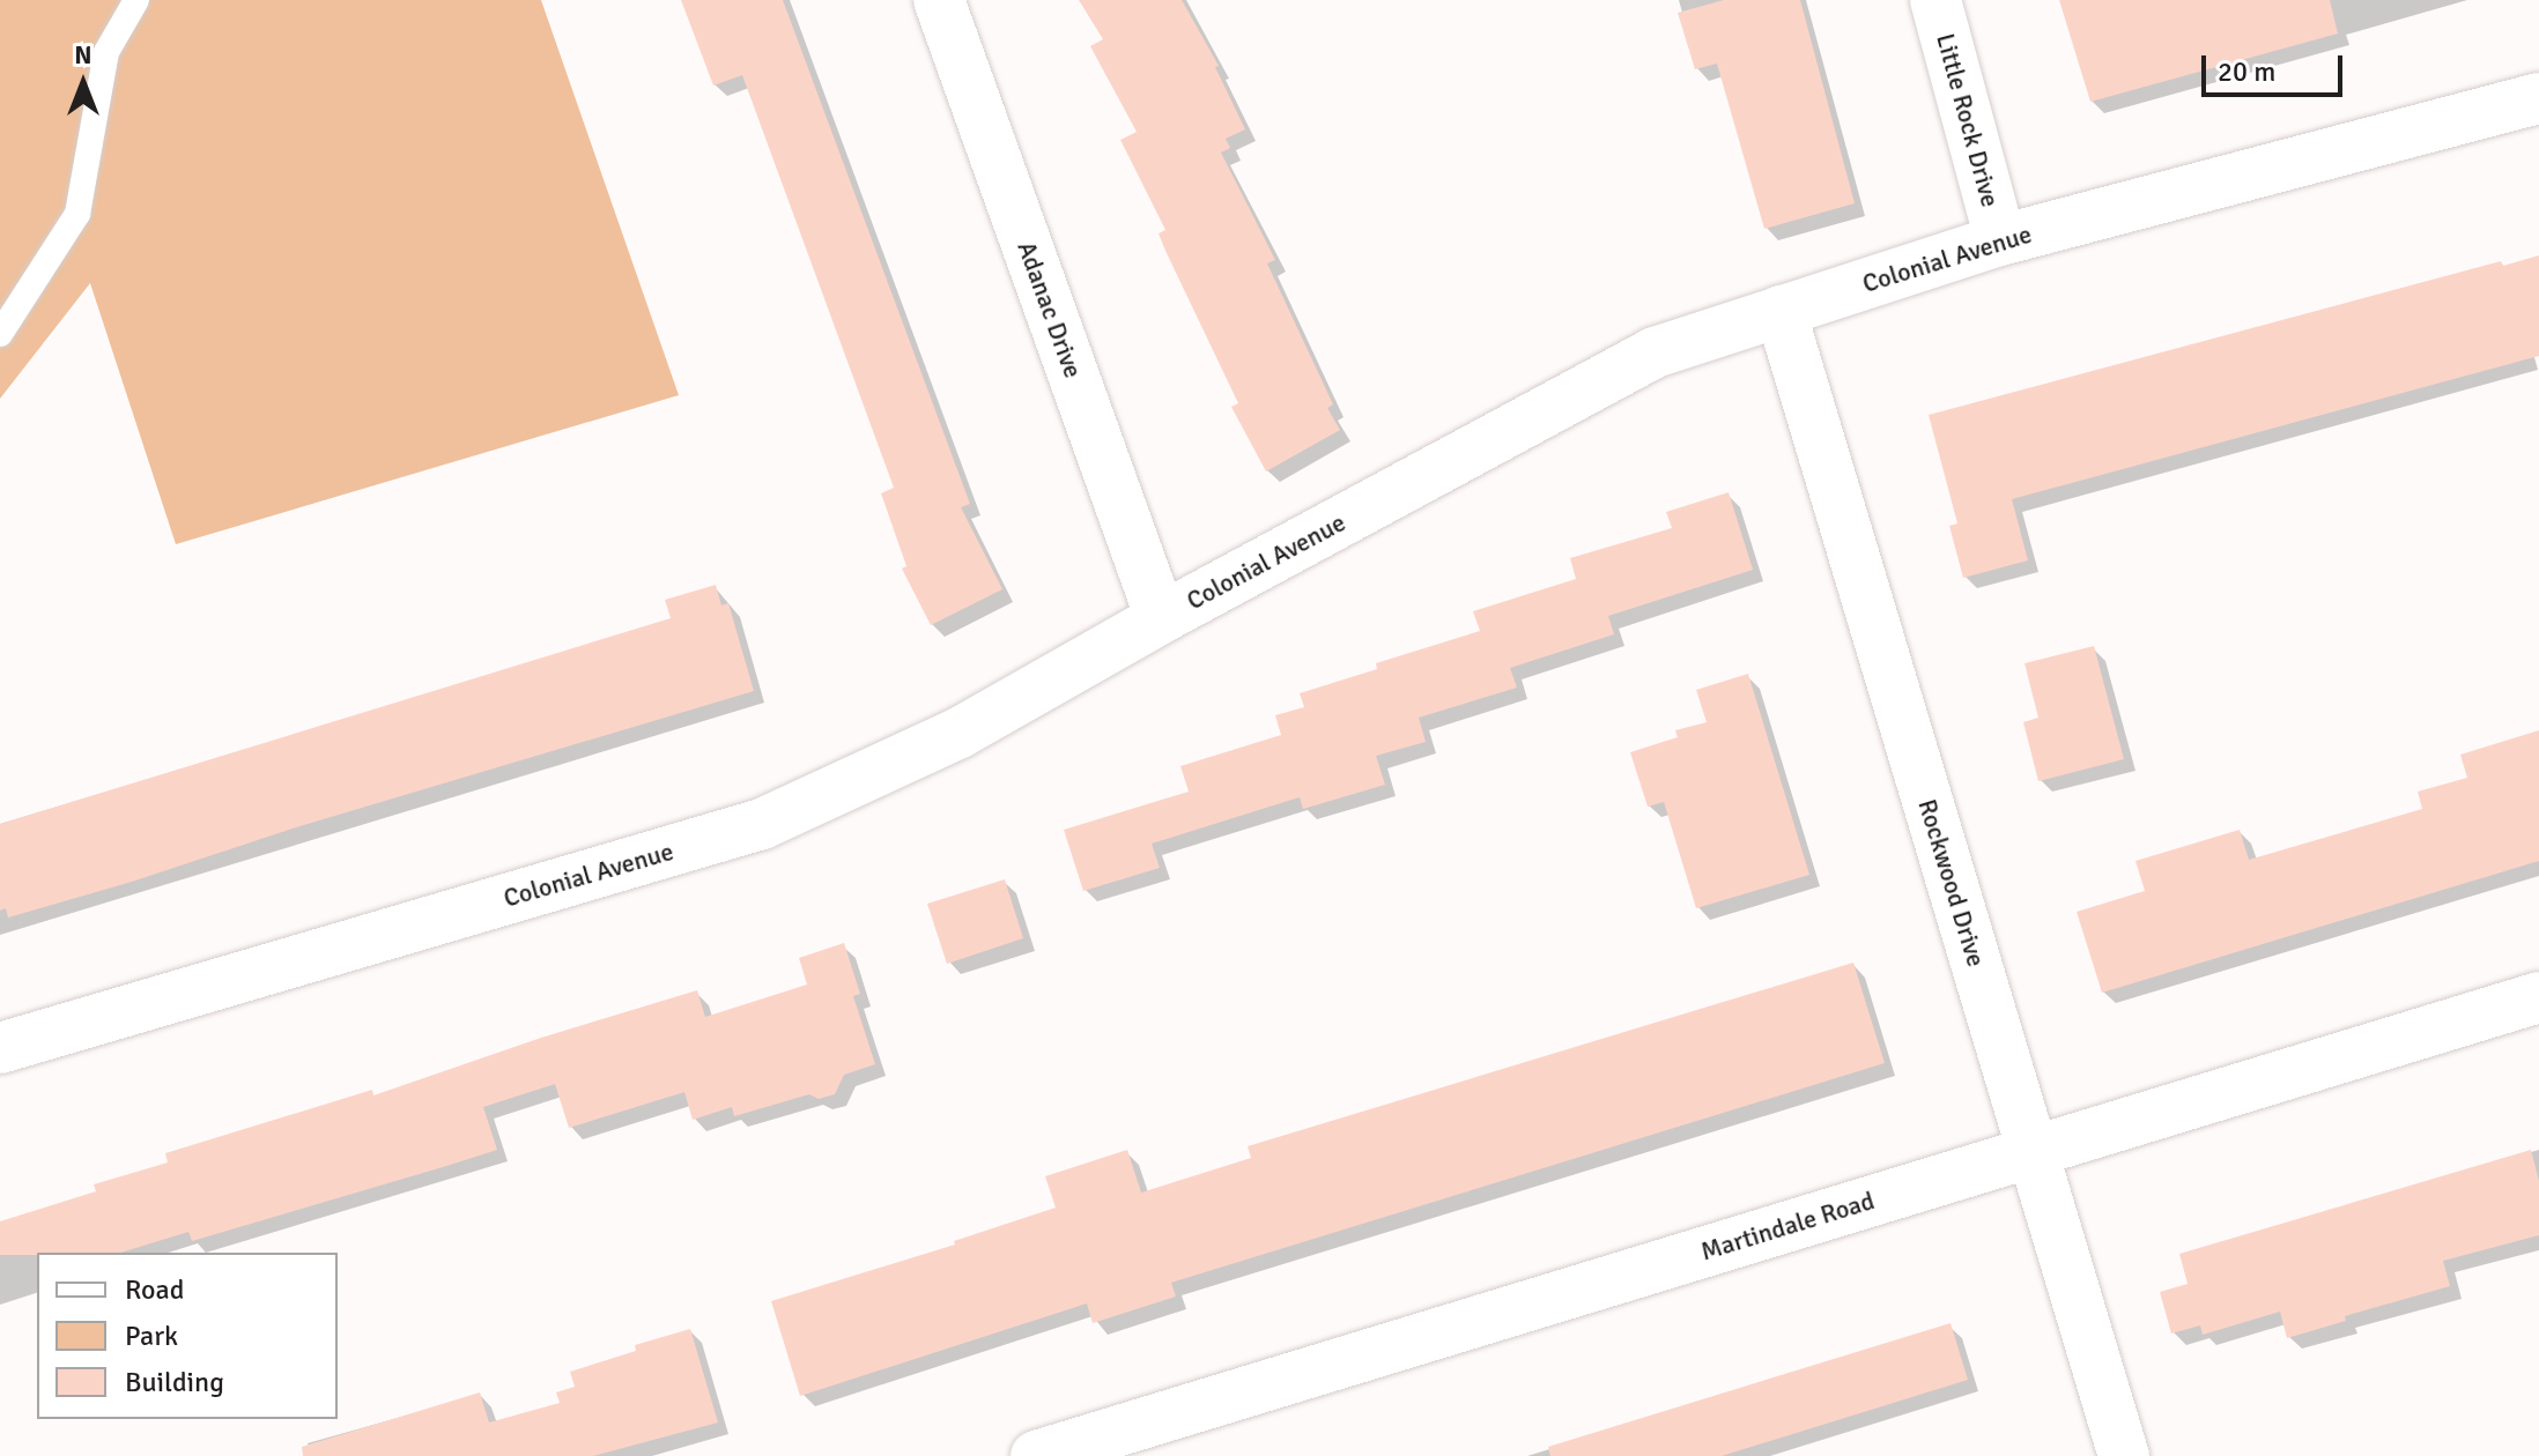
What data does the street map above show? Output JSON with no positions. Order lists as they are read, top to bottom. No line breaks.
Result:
{"streets":{"street":["Little Rock Drive","Colonial Avenue","Adanac Drive","Rockwood Drive","Martindale Road"]},"crossings":[["Little Rock Drive","Colonial Avenue"],["Colonial Avenue","Adanac Drive"],["Colonial Avenue","Rockwood Drive"],["Rockwood Drive","Martindale Road"]],"legend":["Road","Park","Building"],"scale_bar":"20 m","north":"top"}
